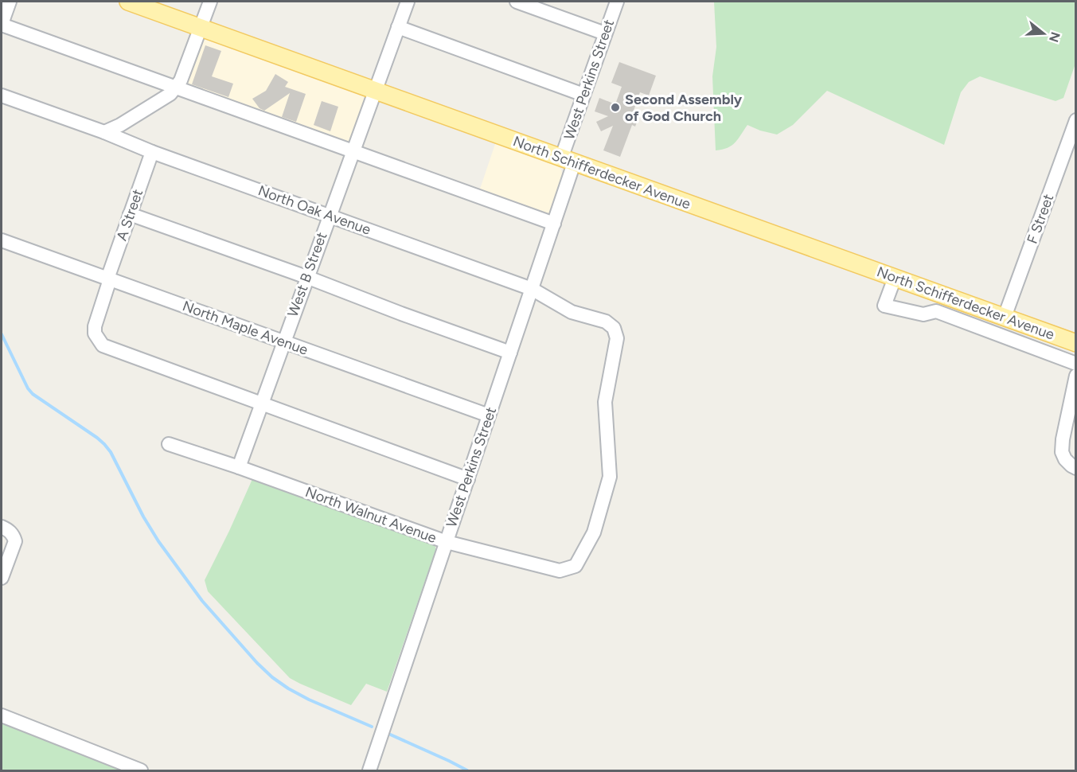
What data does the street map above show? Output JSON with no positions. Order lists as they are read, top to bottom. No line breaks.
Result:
{"streets":{"main road":["North Schifferdecker Avenue"],"street":["West Perkins Street","North Oak Avenue","A Street","F Street","West B Street","North Maple Avenue","North Walnut Avenue"]},"crossings":[["West Perkins Street","North Schifferdecker Avenue"],["West Perkins Street","North Oak Avenue"],["West Perkins Street","A Street"],["West Perkins Street","North Maple Avenue"],["West Perkins Street","North Walnut Avenue"],["North Schifferdecker Avenue","F Street"],["North Schifferdecker Avenue","West B Street"],["North Oak Avenue","A Street"],["North Oak Avenue","West B Street"],["North Oak Avenue","North Walnut Avenue"],["A Street","West B Street"],["A Street","North Maple Avenue"],["West B Street","North Maple Avenue"],["West B Street","North Walnut Avenue"]],"places":["Second Assembly of God Church"],"north":"right"}
